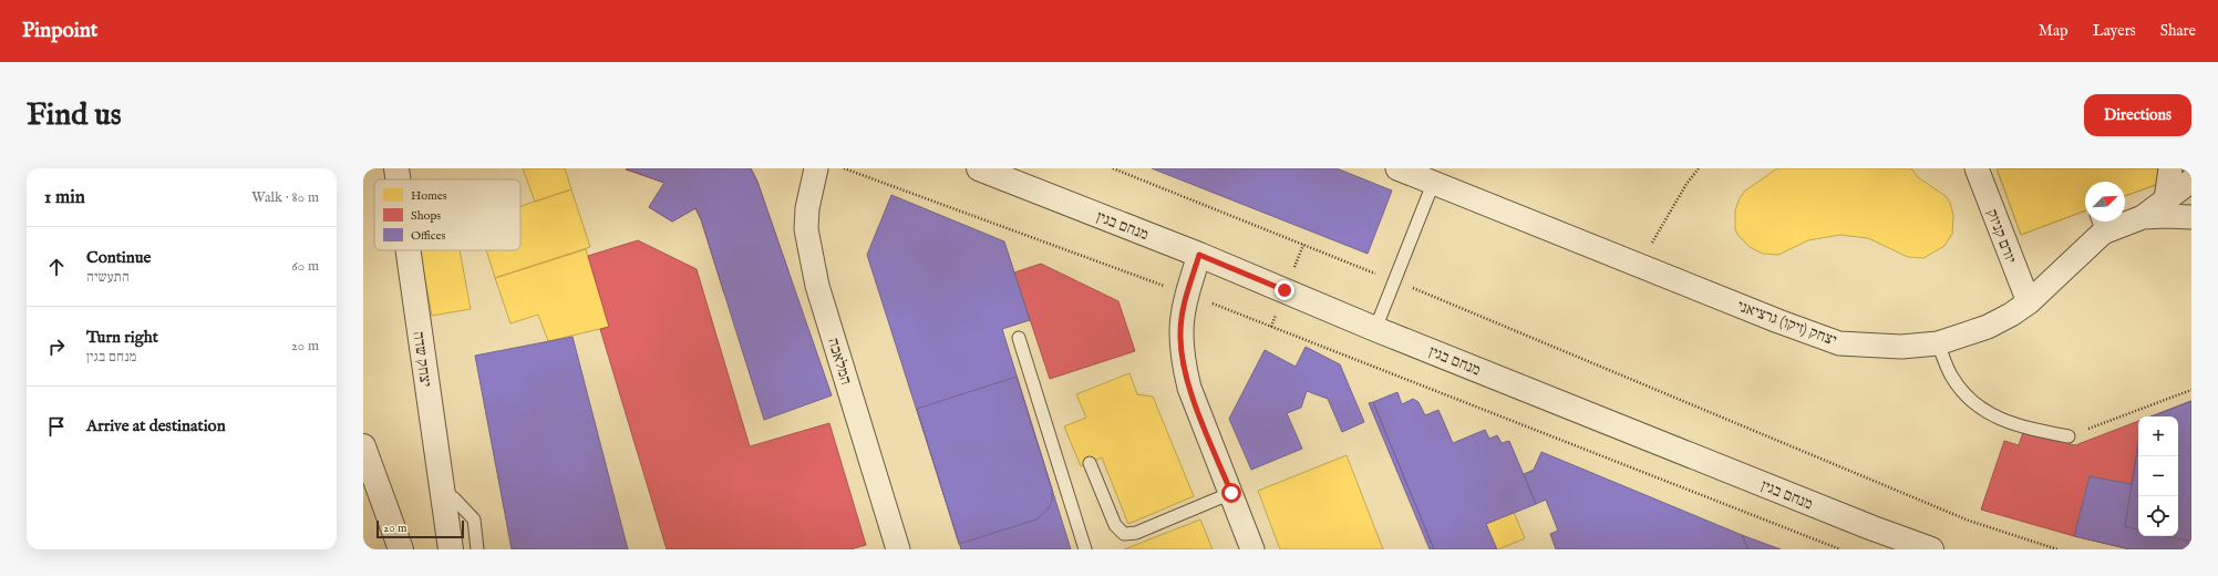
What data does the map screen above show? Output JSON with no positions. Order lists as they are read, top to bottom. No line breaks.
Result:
{"streets":{"street":["מנחם בגין","יורם קניוק","יצחק (זיקו) גרציאני","יצחק שדה","המלאכה"]},"crossings":[["יורם קניוק","יצחק (זיקו) גרציאני"]],"legend":["Homes","Shops","Offices"],"scale_bar":"20 m","north":"top right","page":{"header":"Pinpoint","nav":["Map","Layers","Share"],"buttons":"Directions","title":"Find us","heading":["1 min","Walk · 80 m"],"list":[["Continue","התעשיה","60 m"],["Turn right","מנחם בגין","20 m"],"Arrive at destination"],"map_buttons":["+","−"],"scale":"20 m"}}
